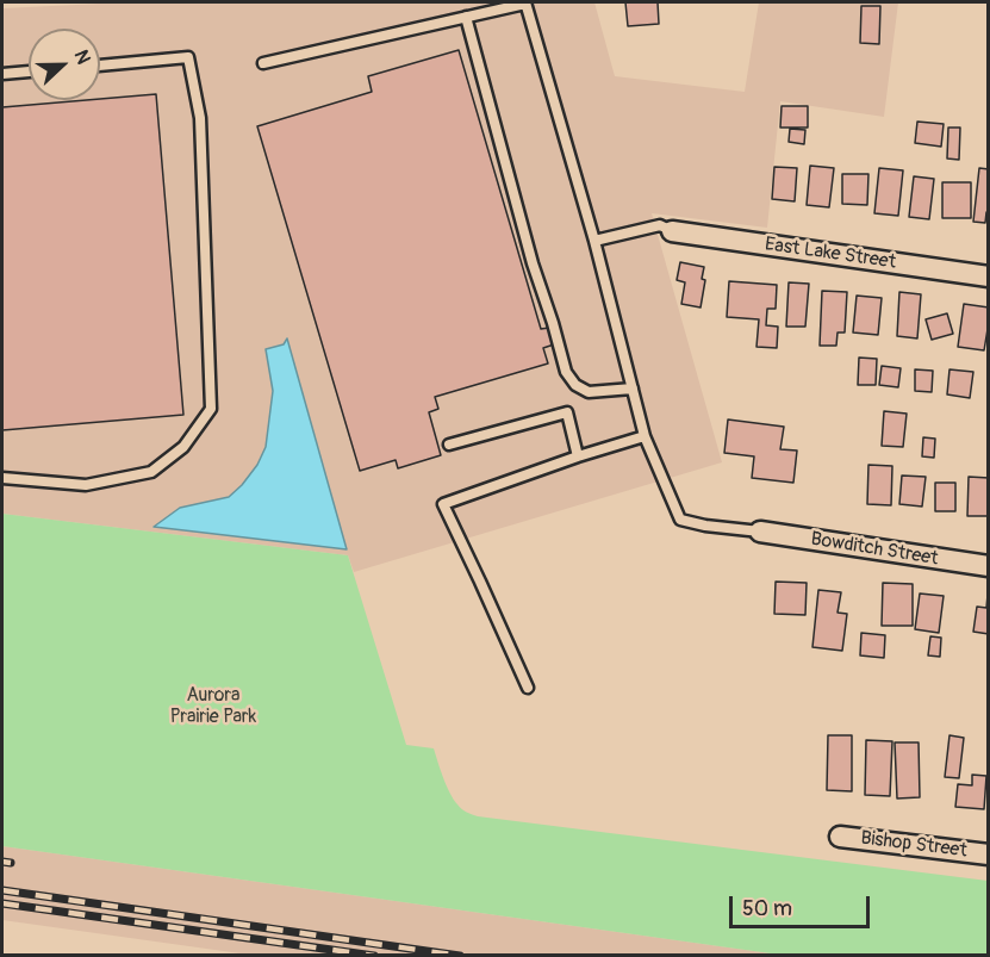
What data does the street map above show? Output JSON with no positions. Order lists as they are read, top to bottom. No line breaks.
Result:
{"streets":{"street":["East Lake Street","Bowditch Street","Bishop Street"]},"parks":["Aurora Prairie Park"],"scale_bar":"50 m","north":"right"}
